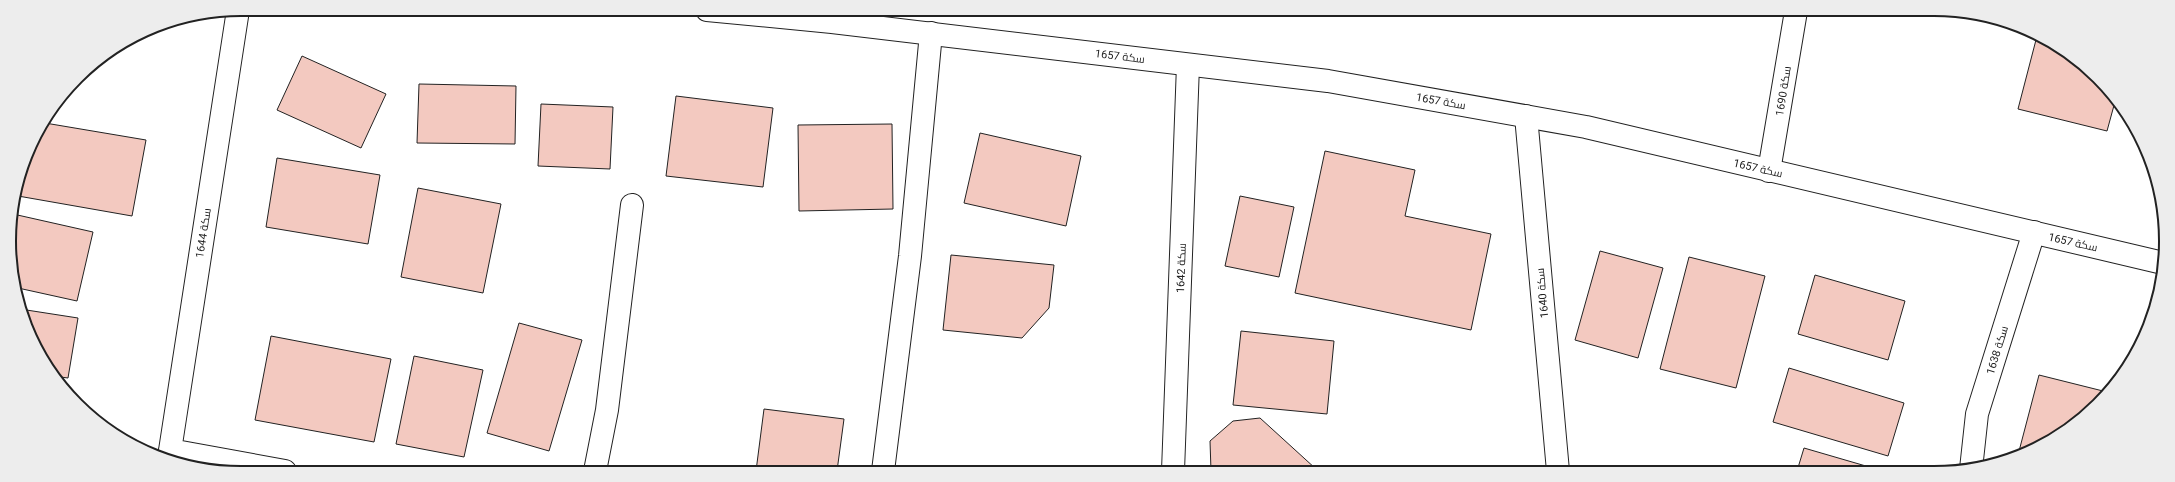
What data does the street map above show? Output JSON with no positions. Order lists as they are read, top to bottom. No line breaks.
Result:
{"streets":{"street":["سكة 1657","سكة 1690","سكة 1644","سكة 1642","سكة 1640","سكة 1638"]},"crossings":[["سكة 1657","سكة 1690"],["سكة 1657","سكة 1642"],["سكة 1657","سكة 1640"],["سكة 1657","سكة 1638"]]}
